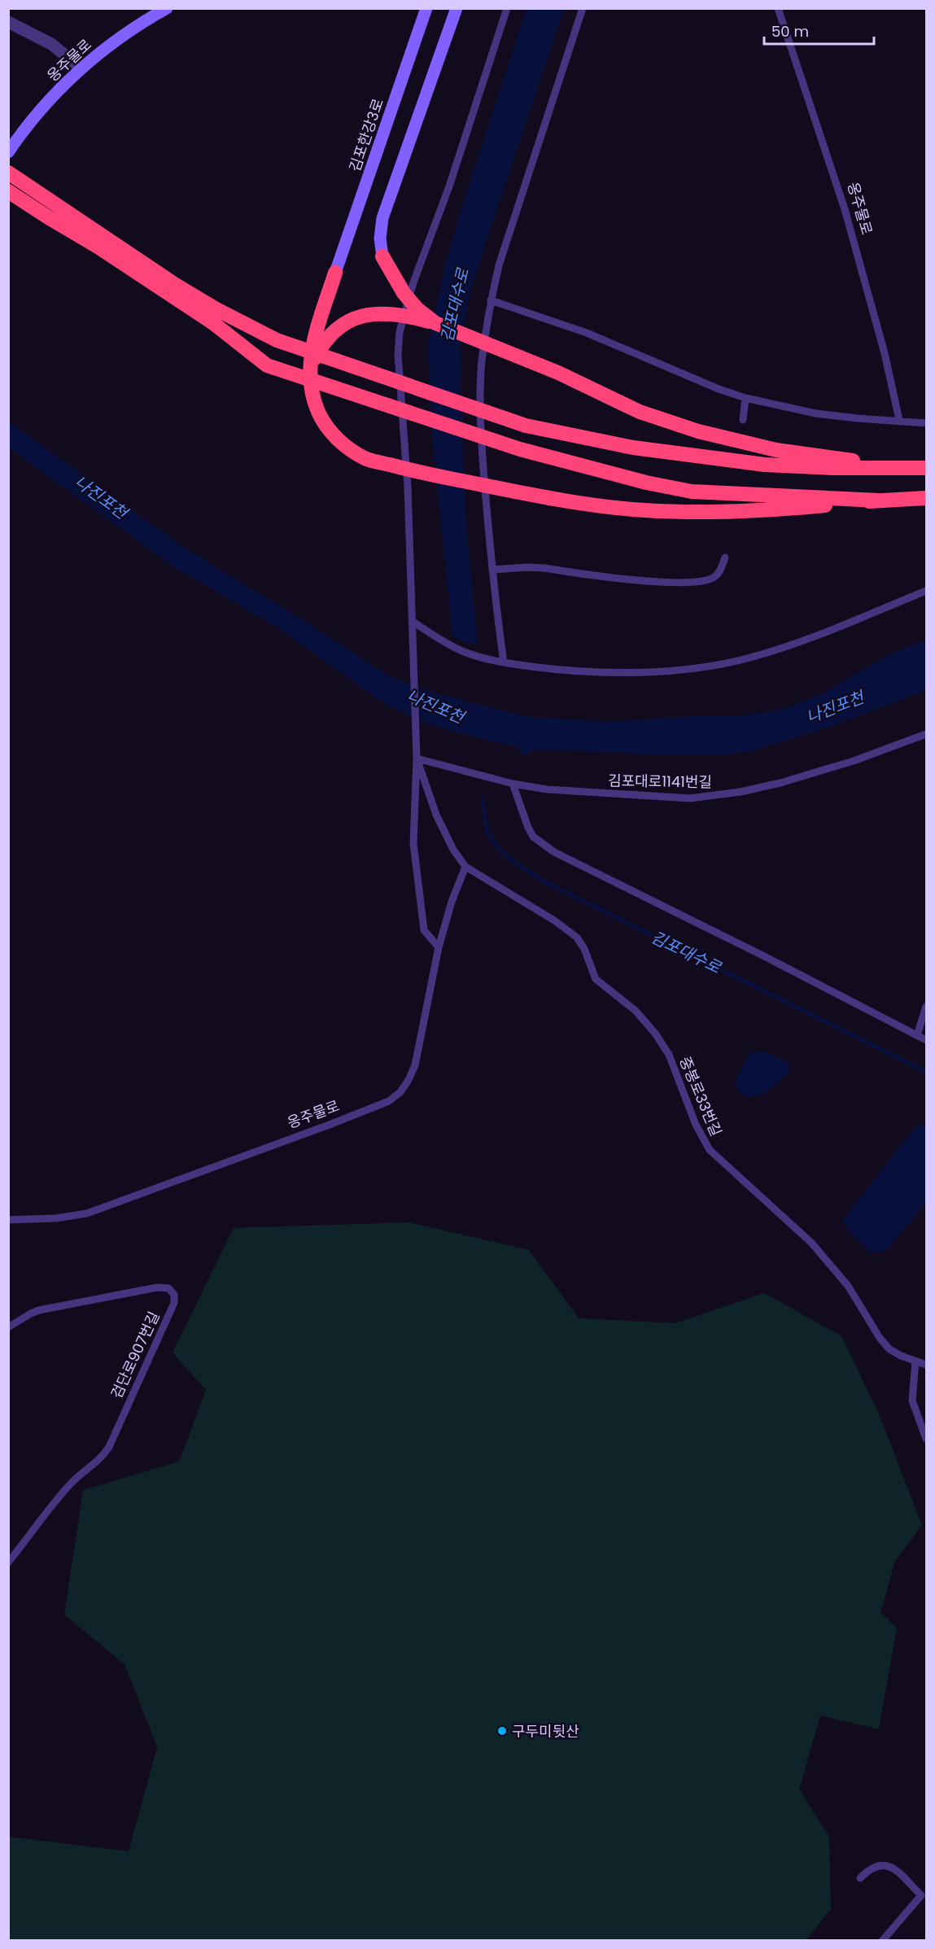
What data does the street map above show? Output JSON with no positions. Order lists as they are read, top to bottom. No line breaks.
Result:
{"streets":{"street":["옹주물로","김포한강3로"],"lane":["김포대로1141번길","중봉로33번길","검단로907번길"]},"crossings":[["옹주물로","중봉로33번길"]],"water":["김포대수로","나진포천"],"places":["구두미뒷산"],"scale_bar":"50 m"}
